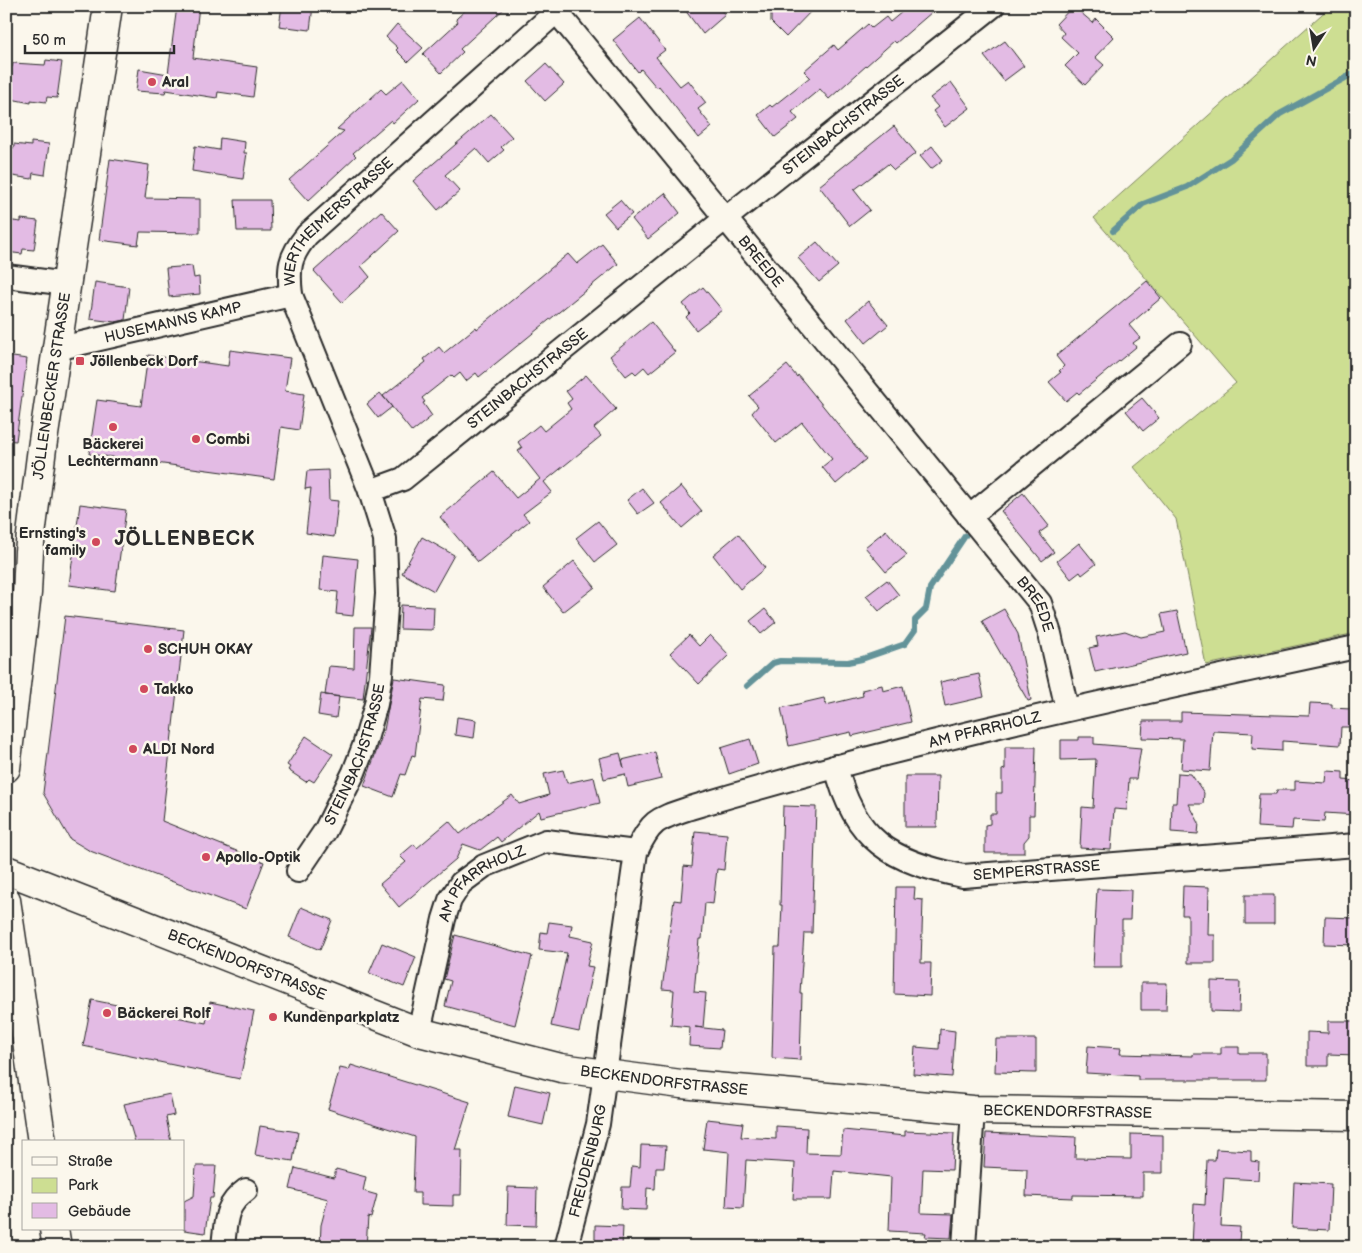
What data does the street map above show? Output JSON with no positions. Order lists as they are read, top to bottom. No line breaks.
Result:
{"streets":{"main road":["JÖLLENBECKER STRASSE","BECKENDORFSTRASSE"],"street":["STEINBACHSTRASSE","WERTHEIMERSTRASSE","BREEDE","HUSEMANNS KAMP","AM PFARRHOLZ","SEMPERSTRASSE","FREUDENBURG"]},"crossings":[["STEINBACHSTRASSE","WERTHEIMERSTRASSE"],["STEINBACHSTRASSE","BREEDE"],["WERTHEIMERSTRASSE","BREEDE"],["WERTHEIMERSTRASSE","HUSEMANNS KAMP"],["BREEDE","AM PFARRHOLZ"],["HUSEMANNS KAMP","JÖLLENBECKER STRASSE"],["AM PFARRHOLZ","SEMPERSTRASSE"],["AM PFARRHOLZ","BECKENDORFSTRASSE"],["AM PFARRHOLZ","FREUDENBURG"],["BECKENDORFSTRASSE","FREUDENBURG"]],"districts":["JÖLLENBECK"],"places":{"other":["Aral","Bäckerei Lechtermann","Combi","Ernsting's family","SCHUH OKAY","Takko","ALDI Nord","Apollo-Optik","Bäckerei Rolf","Kundenparkplatz"],"transit":["Jöllenbeck Dorf"]},"legend":["Straße","Park","Gebäude"],"scale_bar":"50 m","north":"bottom"}
